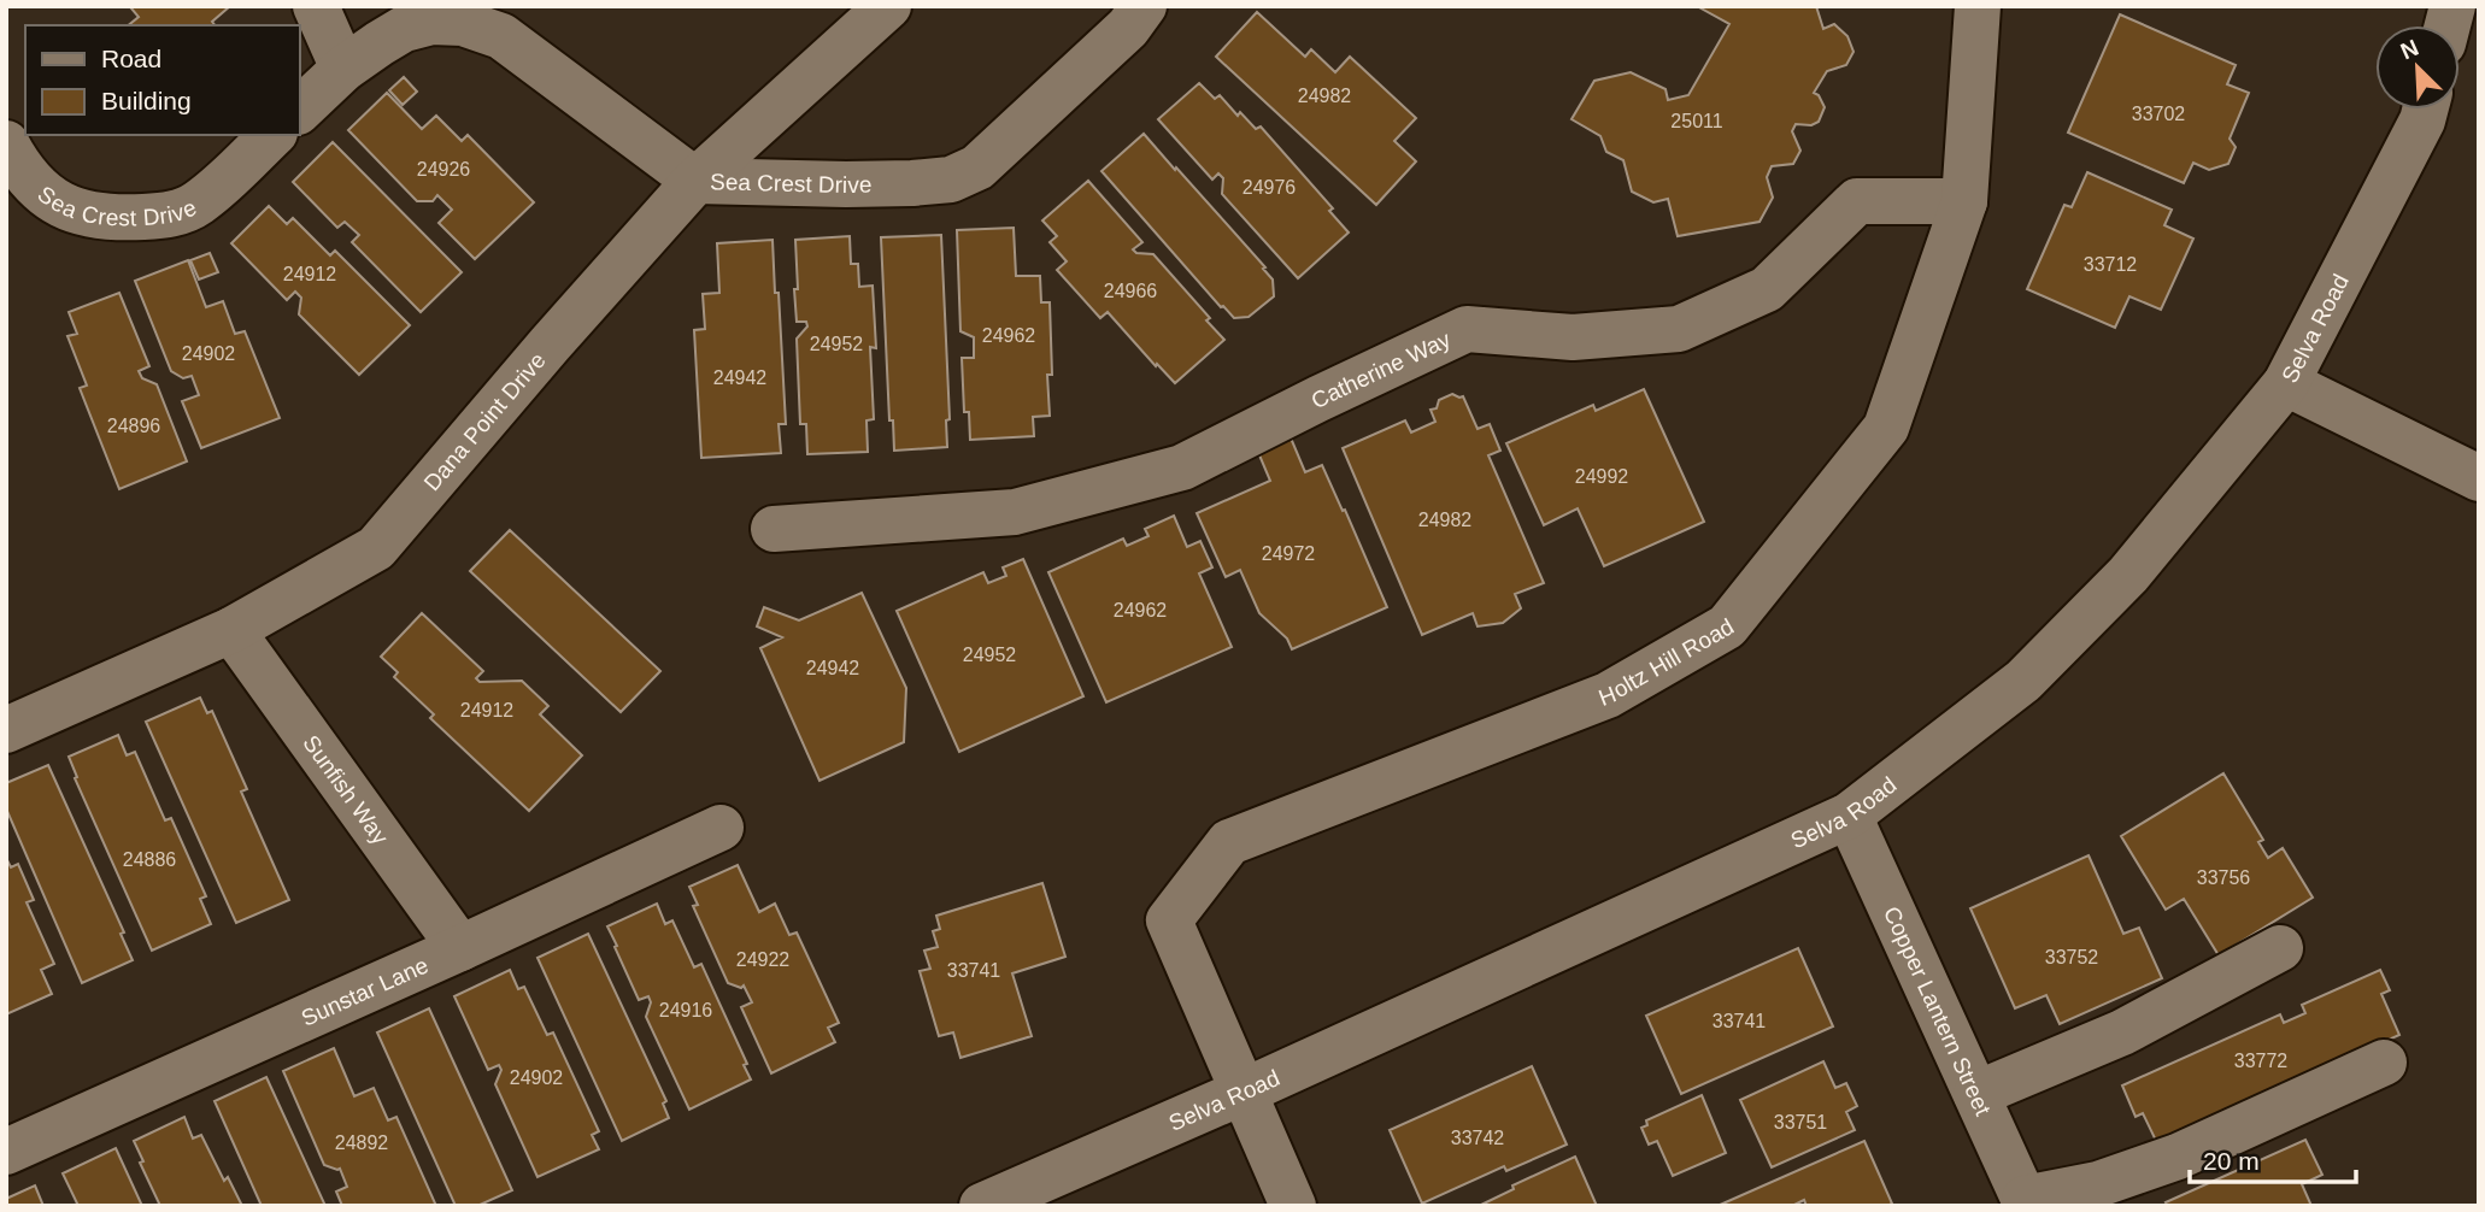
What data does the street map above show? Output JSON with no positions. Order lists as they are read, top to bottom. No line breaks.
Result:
{"streets":{"street":["Sea Crest Drive","Selva Road","Catherine Way","Dana Point Drive","Holtz Hill Road","Sunfish Way","Sunstar Lane","Copper Lantern Street"]},"crossings":[["Sea Crest Drive","Dana Point Drive"],["Selva Road","Holtz Hill Road"],["Selva Road","Copper Lantern Street"],["Catherine Way","Holtz Hill Road"],["Dana Point Drive","Sunfish Way"],["Sunfish Way","Sunstar Lane"]],"house_numbers":["24982","33702","25011","24926","24976","33712","24912","24966","24962","24952","24902","24942","24896","24992","24982","24972","24962","24952","24942","24912","24886","33756","33752","24922","33741","24916","33741","33772","24902","33751","33742","24892"],"legend":["Road","Building"],"scale_bar":"20 m","north":"top left"}
